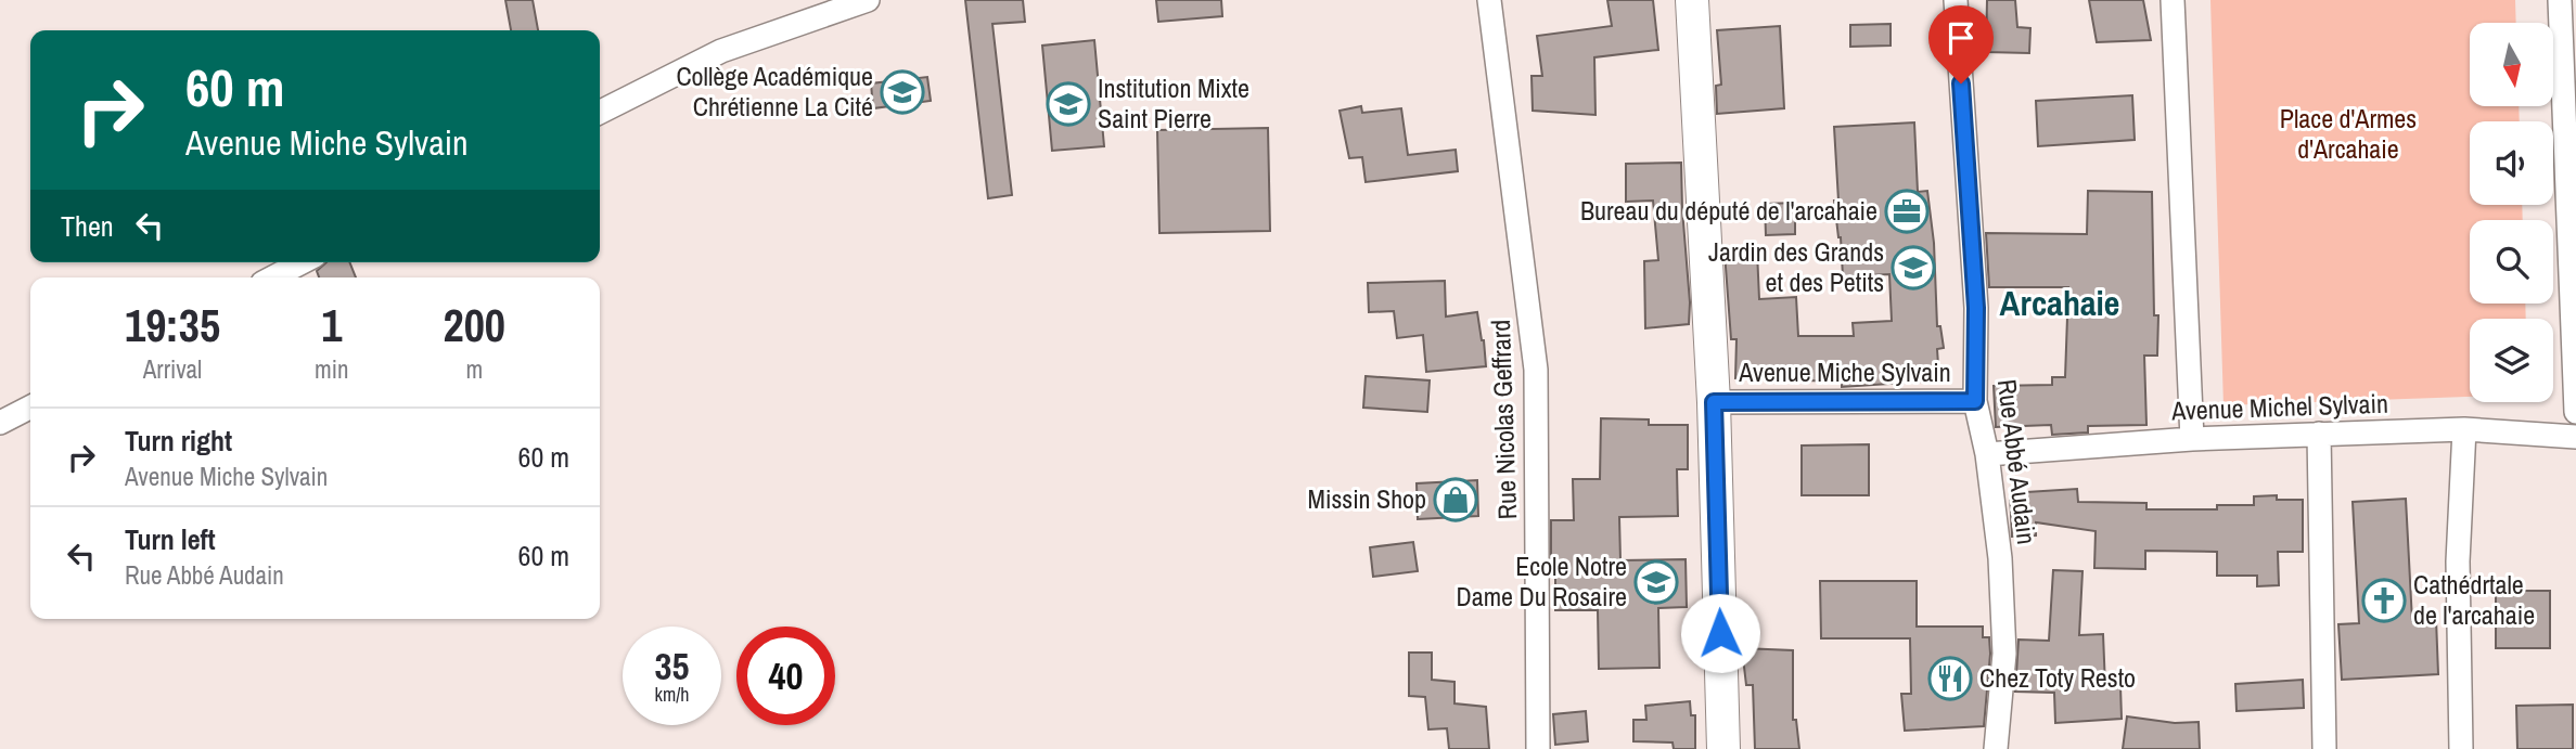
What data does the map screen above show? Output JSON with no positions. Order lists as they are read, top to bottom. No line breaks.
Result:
{"streets":{"street":["Avenue Miche Sylvain","Avenue Michel Sylvain","Rue Nicolas Geffrard","Rue Abbé Audain"]},"crossings":[["Avenue Miche Sylvain","Rue Abbé Audain"],["Avenue Michel Sylvain","Rue Abbé Audain"]],"districts":["Arcahaie"],"parks":["Place d'Armes d'Arcahaie"],"places":{"school or university":["Collège Académique Chrétienne La Cité","Institution Mixte Saint Pierre","Jardin des Grands et des Petits","Ecole Notre Dame Du Rosaire"],"office":["Bureau du député de l'arcahaie"],"shop":["Missin Shop"],"church":["Cathédrtale de l'arcahaie"],"restaurant":["Chez Toty Resto"]},"north":"bottom","page":{"turn":["60 m","Avenue Miche Sylvain"],"then":"Then","eta":["19:35","Arrival","1","min","200","m"],"list":[{"name":"Turn right","note":"Avenue Miche Sylvain","value":"60 m"},{"name":"Turn left","note":"Rue Abbé Audain","value":"60 m"}],"speed":"35 km/h","limit":"40"}}
